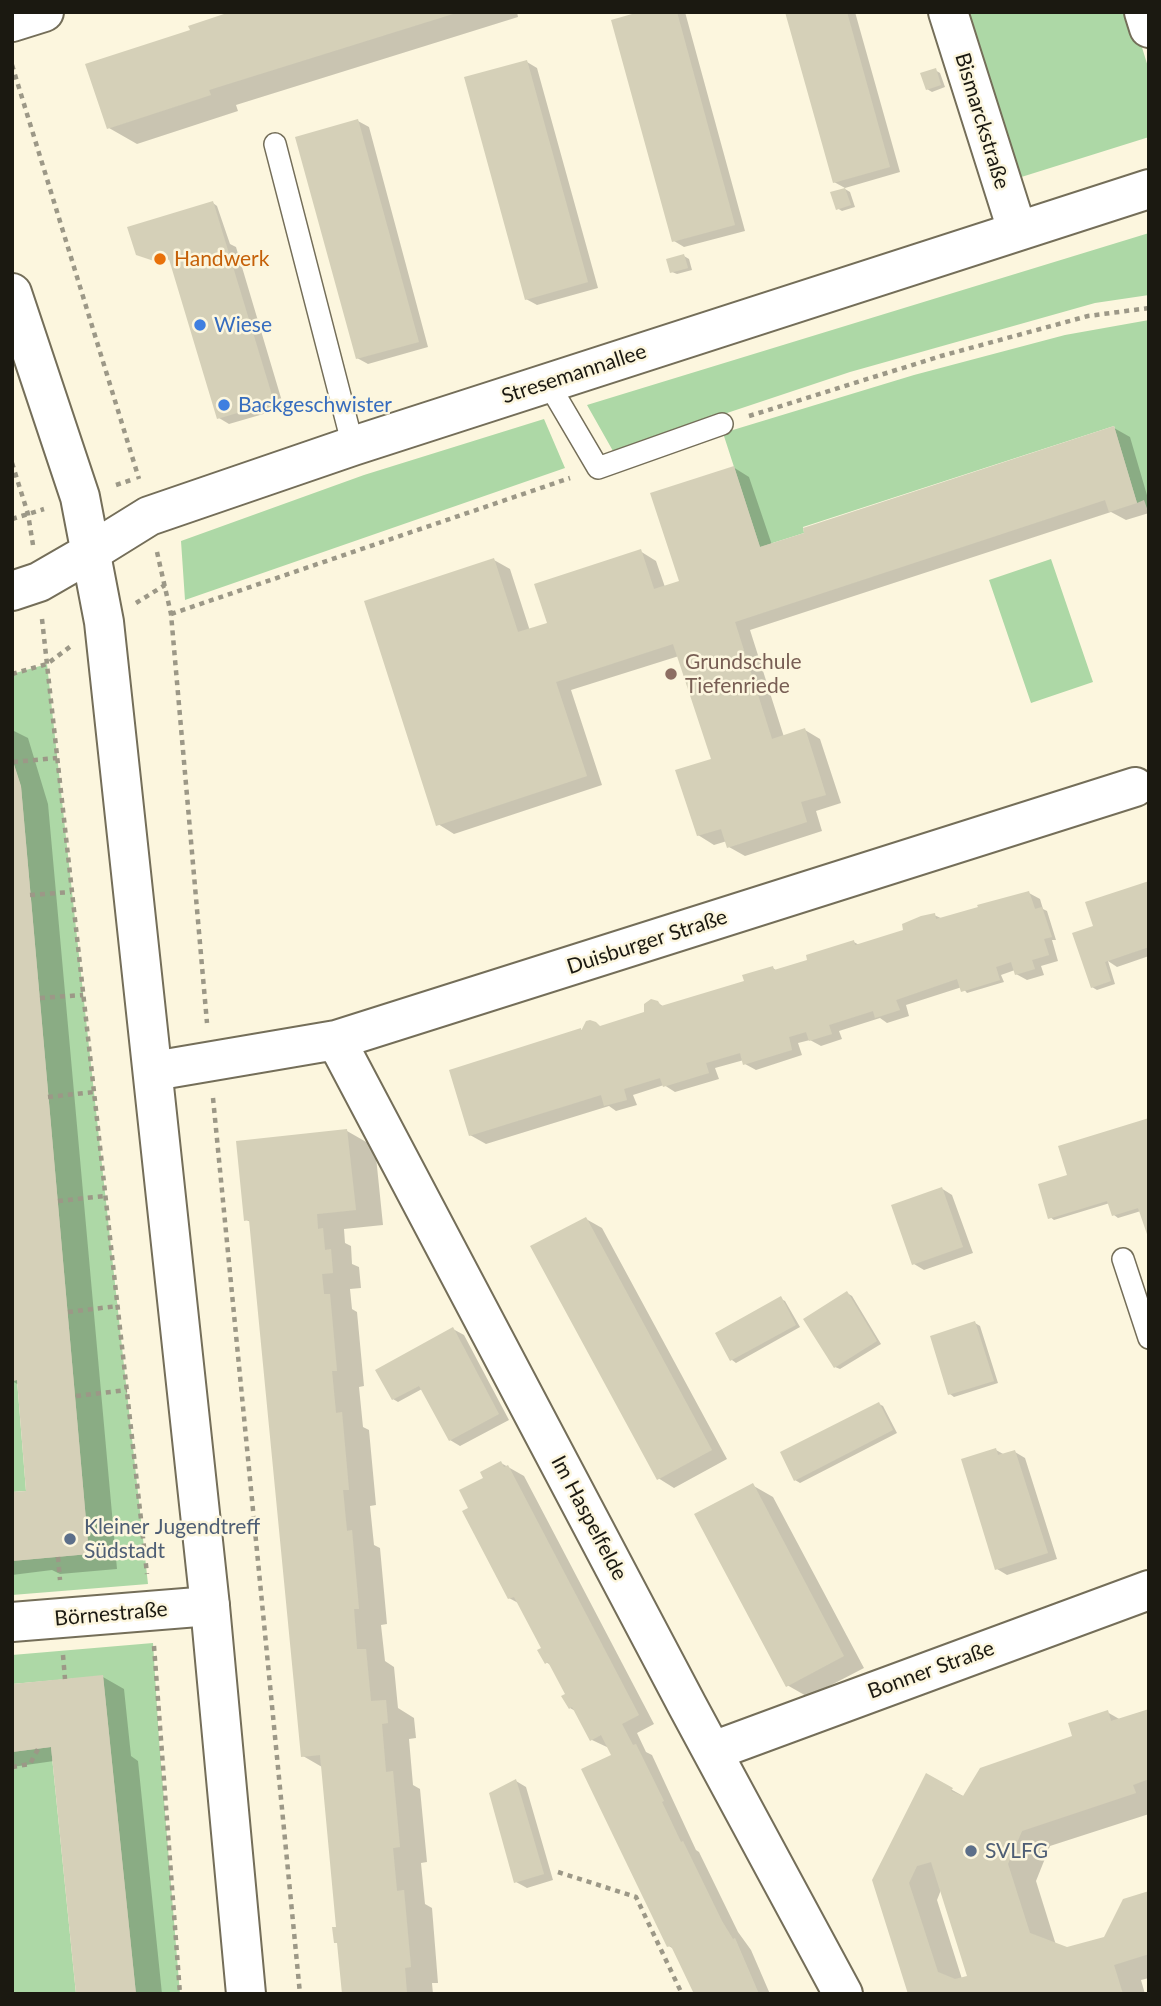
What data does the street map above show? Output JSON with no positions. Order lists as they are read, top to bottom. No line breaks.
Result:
{"streets":{"street":["Bismarckstraße","Stresemannallee","Duisburger Straße","Im Haspelfelde","Börnestraße","Bonner Straße"]},"crossings":[["Bismarckstraße","Stresemannallee"],["Duisburger Straße","Im Haspelfelde"],["Im Haspelfelde","Bonner Straße"]],"places":["Handwerk","Wiese","Backgeschwister","Grundschule Tiefenriede","Kleiner Jugendtreff Südstadt","SVLFG"]}
